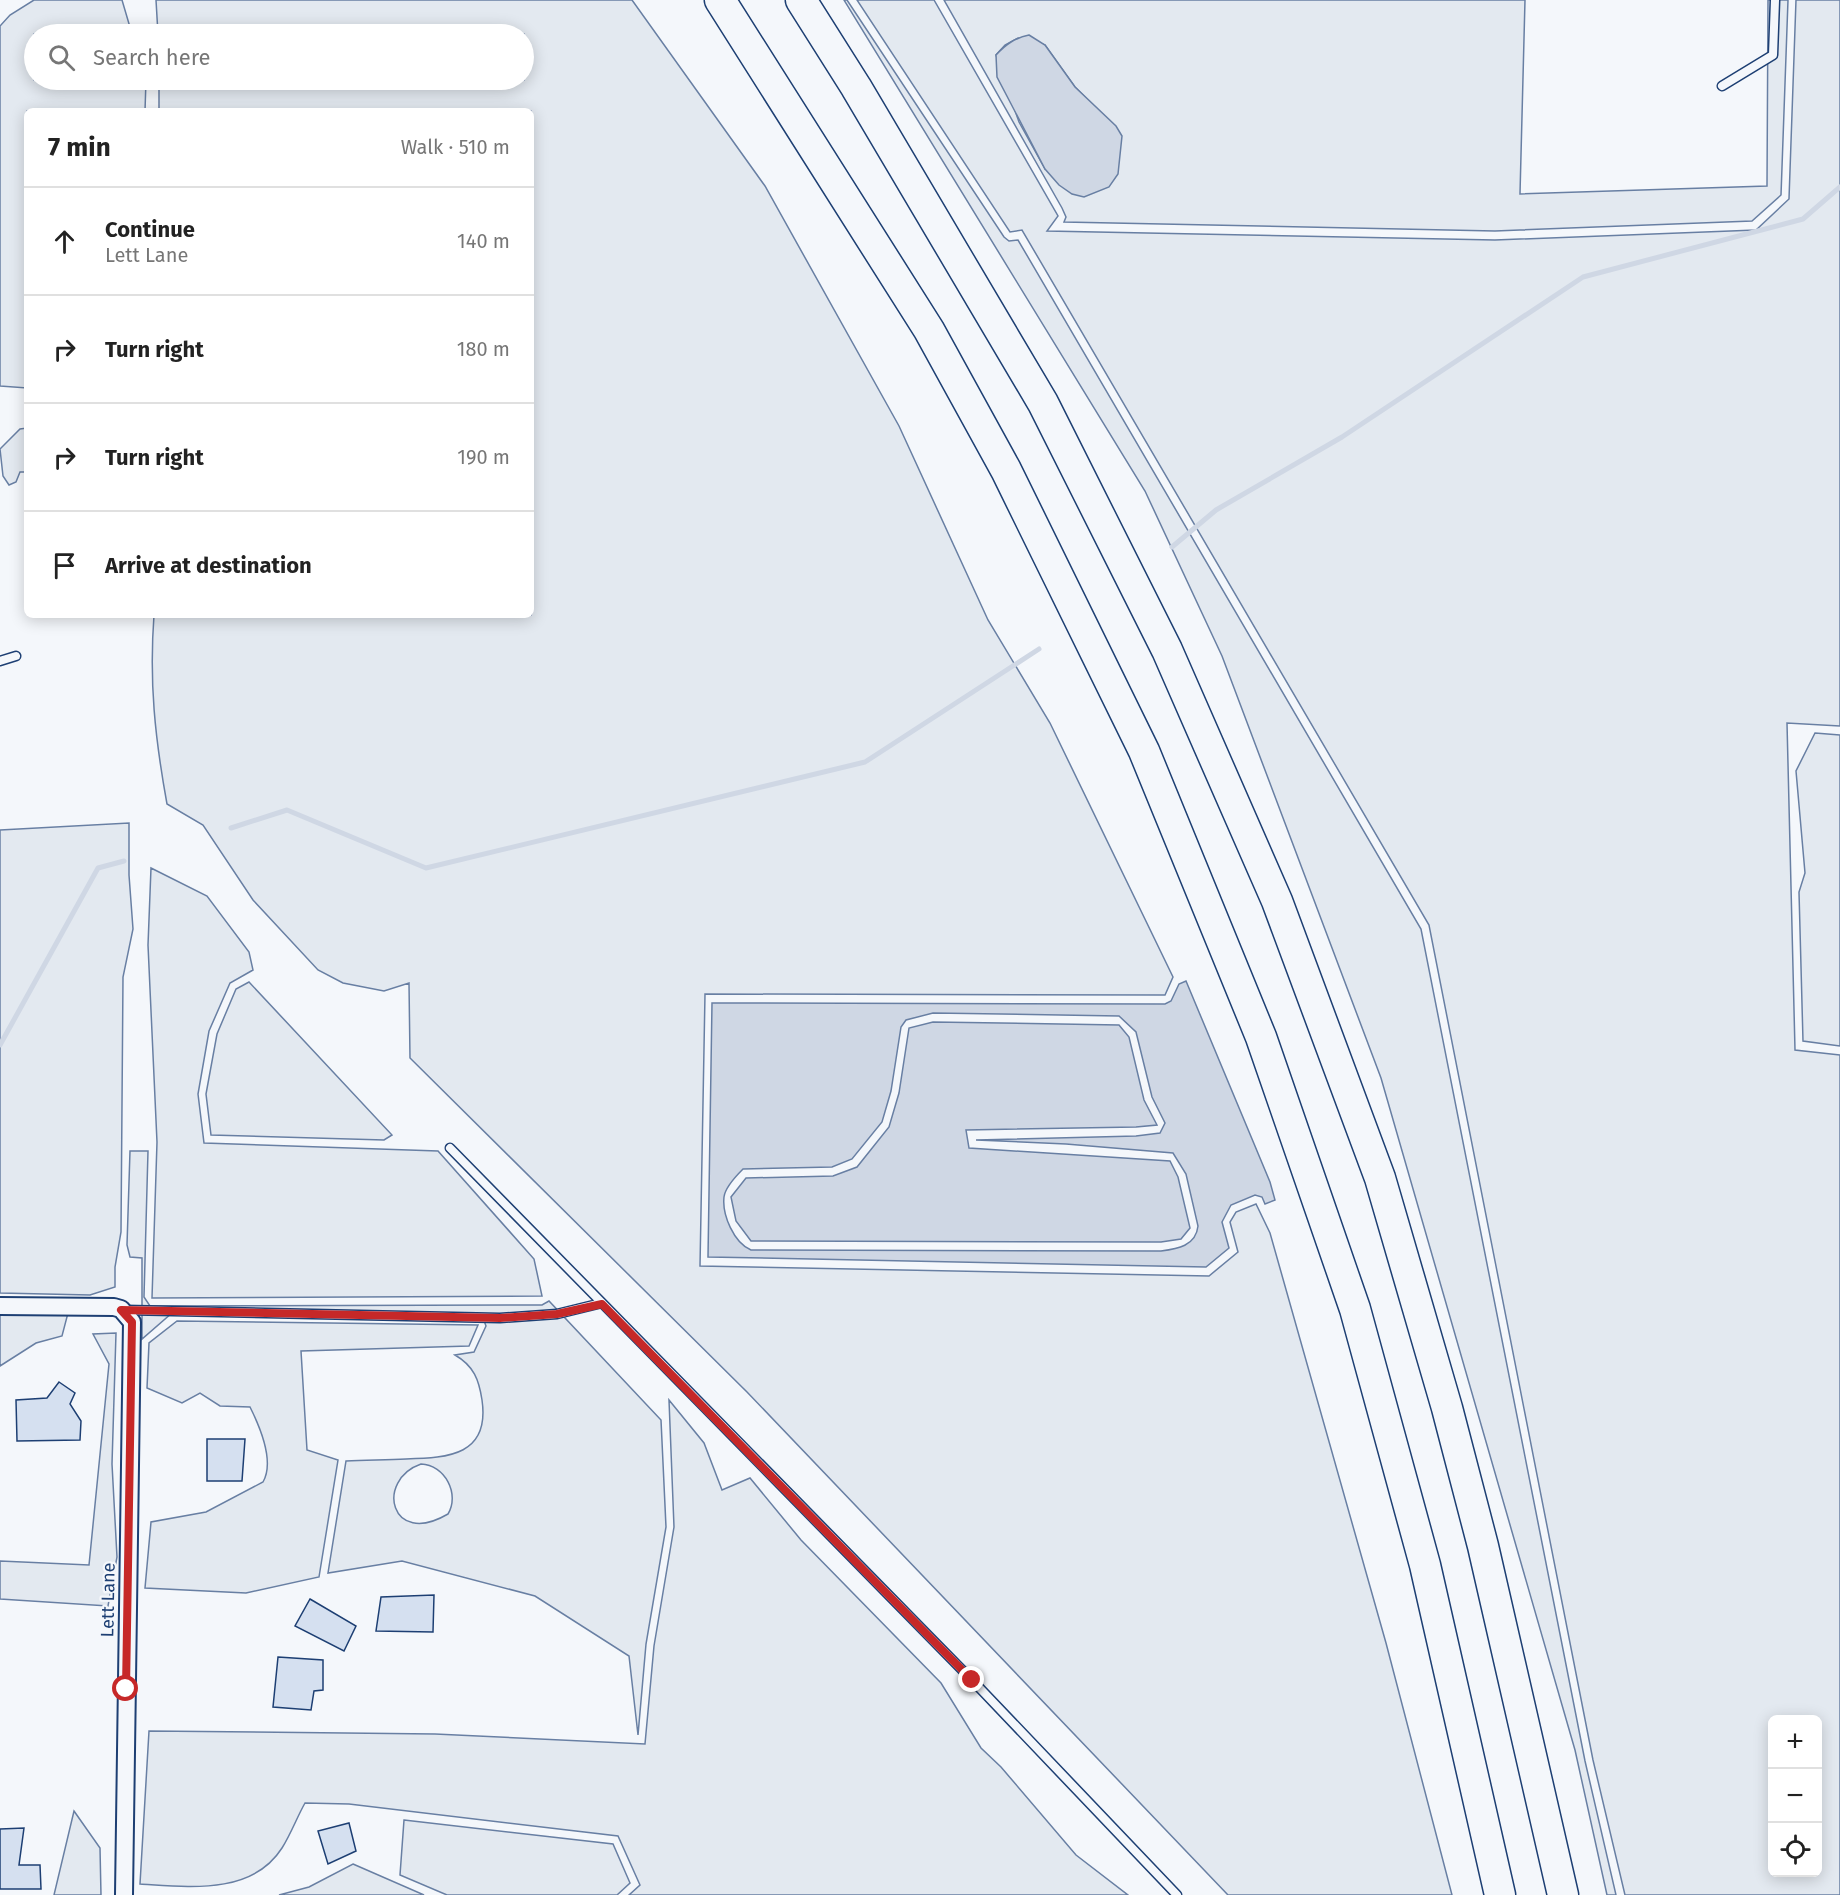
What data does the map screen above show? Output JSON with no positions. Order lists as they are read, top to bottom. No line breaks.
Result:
{"streets":{"street":["Lett Lane"]},"page":{"search":"Search here","heading":["7 min","Walk · 510 m"],"list":[["Continue","Lett Lane","140 m"],["Turn right","180 m"],["Turn right","190 m"],"Arrive at destination"],"map_buttons":["+","−"]}}
